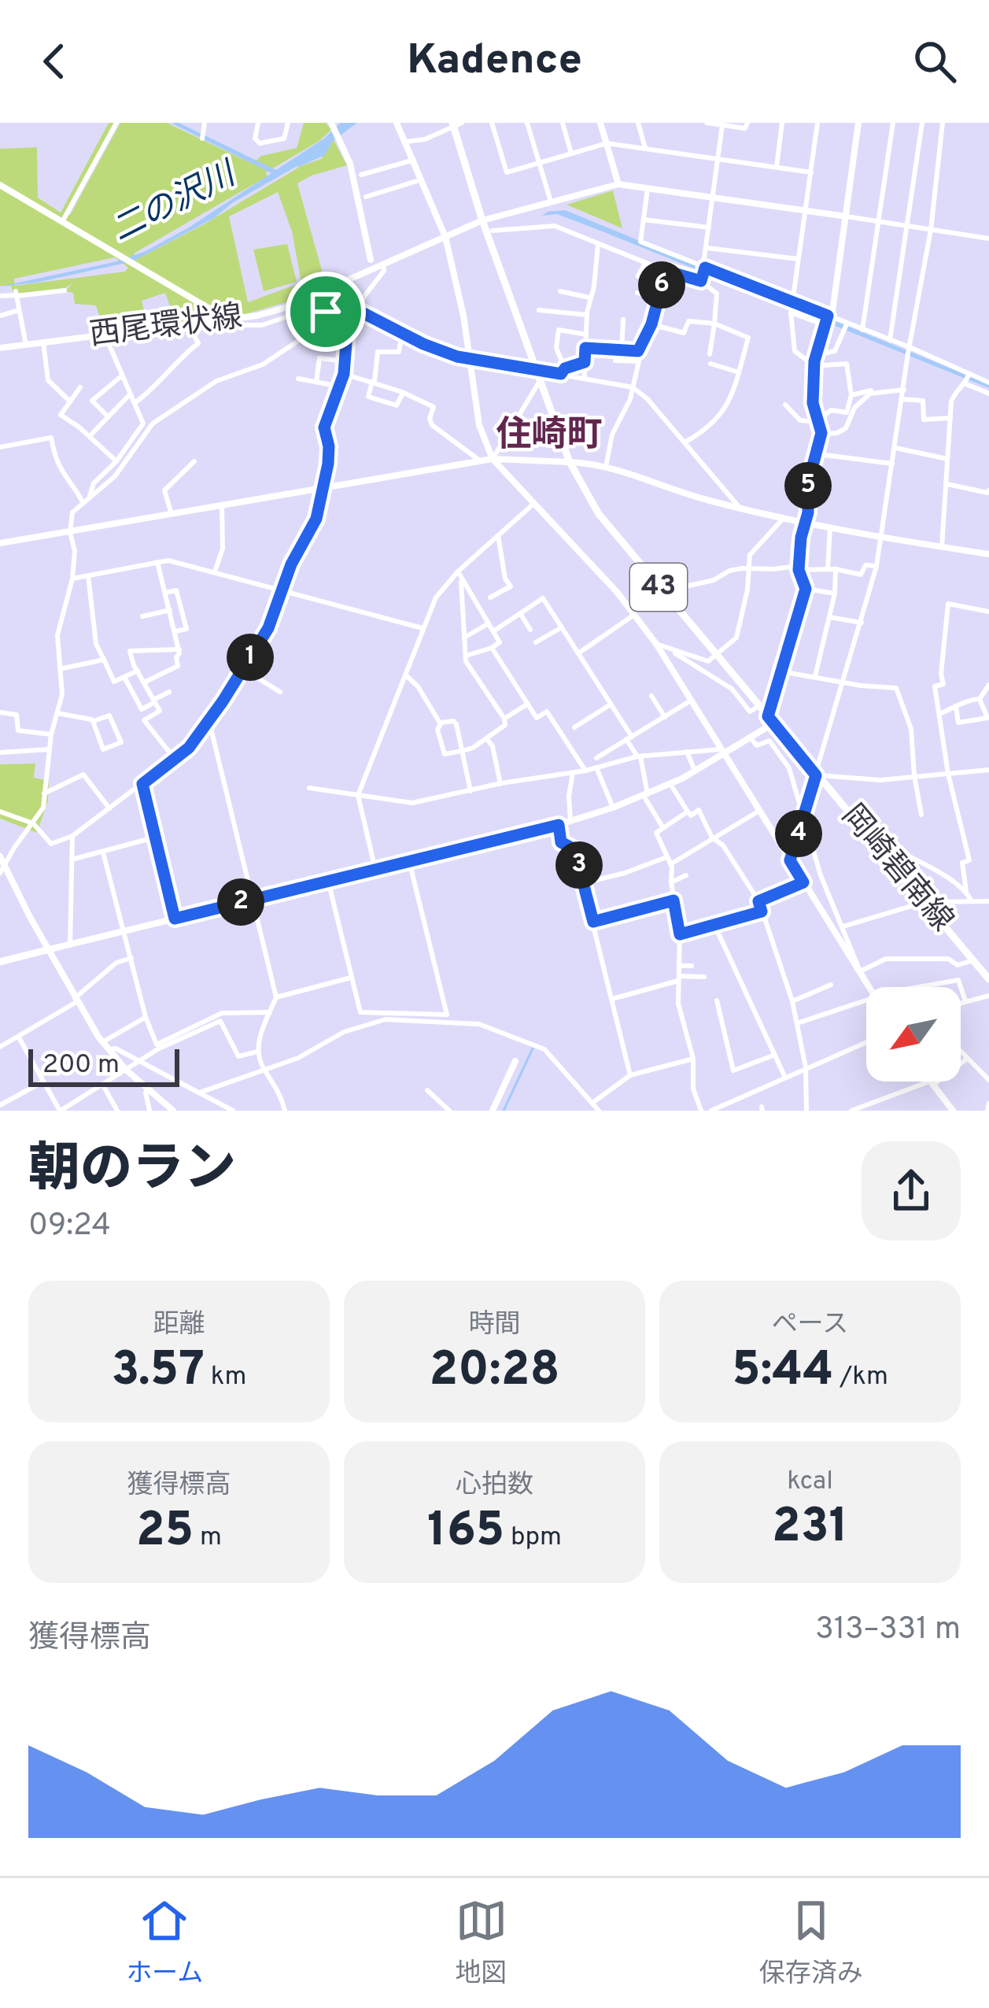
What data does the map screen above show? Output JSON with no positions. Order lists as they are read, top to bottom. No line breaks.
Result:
{"streets":{"main road":["43","岡崎碧南線"],"street":["西尾環状線"]},"crossings":[["西尾環状線","岡崎碧南線"]],"districts":["住崎町"],"water":["二の沢川"],"scale_bar":"200 m","north":"bottom left","page":{"header":"Kadence","pins":["6","5","1","4","3","2"],"scale":"200 m","heading":["朝のラン","09:24"],"stats":[["距離","3.57 km"],["時間","20:28"],["ペース","5:44 /km"],["獲得標高","25 m"],["心拍数","165 bpm"],["kcal","231"]],"chart":["獲得標高","313–331 m"],"tabs":["ホーム","地図","保存済み"]}}
